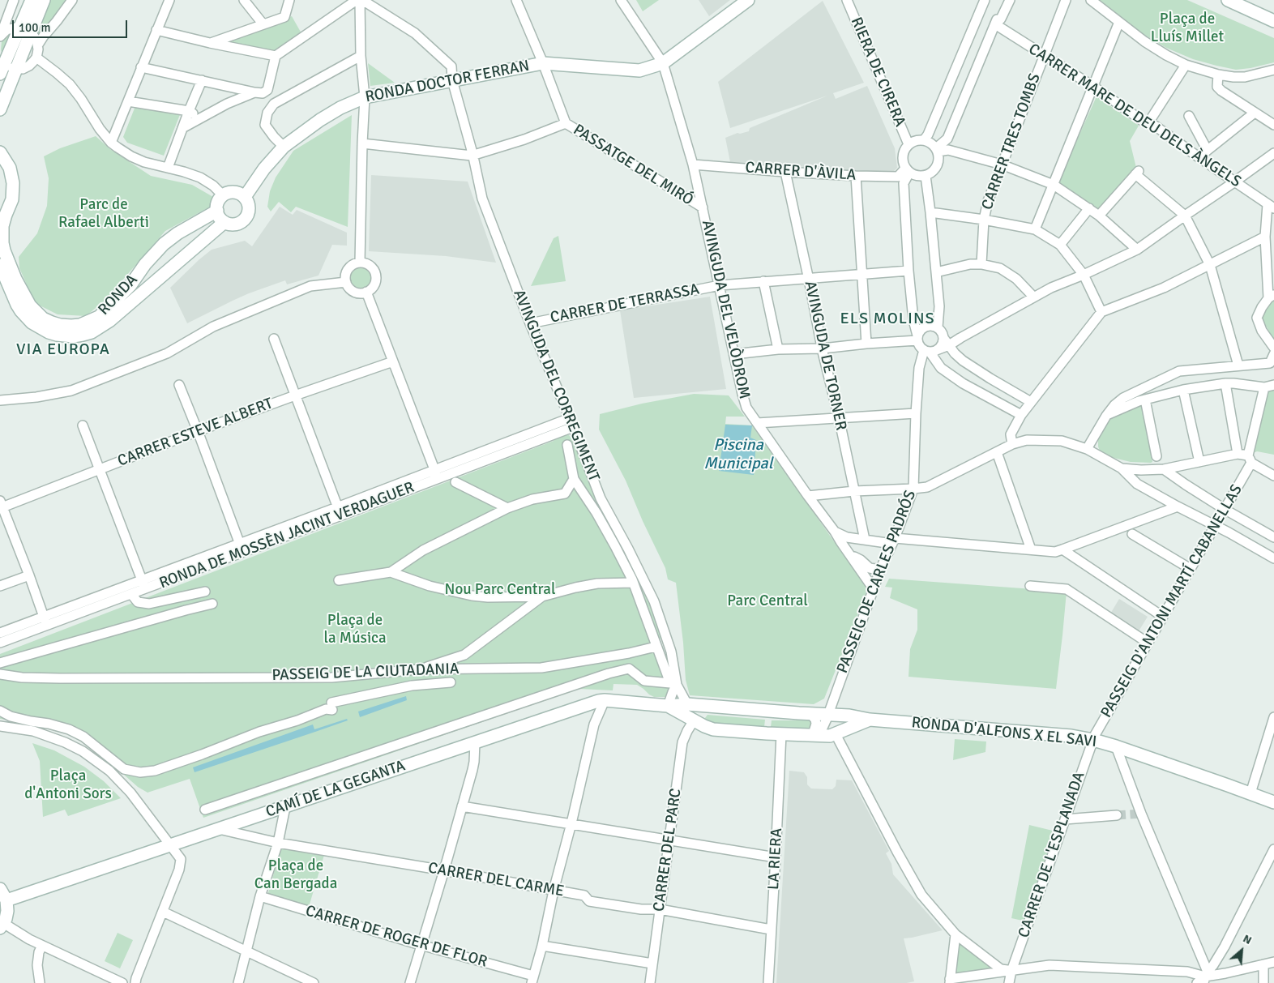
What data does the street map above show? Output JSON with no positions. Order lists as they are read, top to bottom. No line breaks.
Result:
{"streets":{"street":["RIERA DE CIRERA","RONDA DOCTOR FERRAN","CARRER MARE DE DEU DELS ÀNGELS","CARRER TRES TOMBS","PASSATGE DEL MIRÓ","CARRER D'ÀVILA","RONDA","CARRER DE TERRASSA","AVINGUDA DEL VELÒDROM","AVINGUDA DE TORNER","AVINGUDA DEL CORREGIMENT","CARRER ESTEVE ALBERT","RONDA DE MOSSÈN JACINT VERDAGUER","PASSEIG DE CARLES PADRÓS","PASSEIG D'ANTONI MARTÍ CABANELLAS","PASSEIG DE LA CIUTADANIA","RONDA D'ALFONS X EL SAVI","CAMÍ DE LA GEGANTA","CARRER DEL PARC","CARRER DE L'ESPLANADA","LA RIERA","CARRER DEL CARME","CARRER DE ROGER DE FLOR"]},"crossings":[["RIERA DE CIRERA","CARRER D'ÀVILA"],["RONDA DOCTOR FERRAN","RONDA"],["RONDA DOCTOR FERRAN","AVINGUDA DEL VELÒDROM"],["RONDA DOCTOR FERRAN","AVINGUDA DEL CORREGIMENT"],["CARRER MARE DE DEU DELS ÀNGELS","CARRER TRES TOMBS"],["PASSATGE DEL MIRÓ","AVINGUDA DEL VELÒDROM"],["PASSATGE DEL MIRÓ","AVINGUDA DEL CORREGIMENT"],["CARRER D'ÀVILA","AVINGUDA DEL VELÒDROM"],["CARRER D'ÀVILA","AVINGUDA DE TORNER"],["CARRER DE TERRASSA","AVINGUDA DEL VELÒDROM"],["CARRER DE TERRASSA","AVINGUDA DE TORNER"],["CARRER DE TERRASSA","AVINGUDA DEL CORREGIMENT"],["AVINGUDA DEL VELÒDROM","PASSEIG DE CARLES PADRÓS"],["AVINGUDA DEL CORREGIMENT","RONDA DE MOSSÈN JACINT VERDAGUER"],["PASSEIG DE CARLES PADRÓS","RONDA D'ALFONS X EL SAVI"],["PASSEIG D'ANTONI MARTÍ CABANELLAS","RONDA D'ALFONS X EL SAVI"],["PASSEIG D'ANTONI MARTÍ CABANELLAS","CARRER DE L'ESPLANADA"],["RONDA D'ALFONS X EL SAVI","CARRER DE L'ESPLANADA"],["CAMÍ DE LA GEGANTA","CARRER DEL CARME"],["CARRER DEL PARC","CARRER DEL CARME"],["LA RIERA","CARRER DEL CARME"]],"districts":["ELS MOLINS","VIA EUROPA"],"water":["Piscina Municipal"],"parks":["Plaça de Lluís Millet","Parc de Rafael Alberti","Nou Parc Central","Parc Central","Plaça de la Música","Plaça d'Antoni Sors","Plaça de Can Bergada"],"scale_bar":"100 m","north":"top right"}
